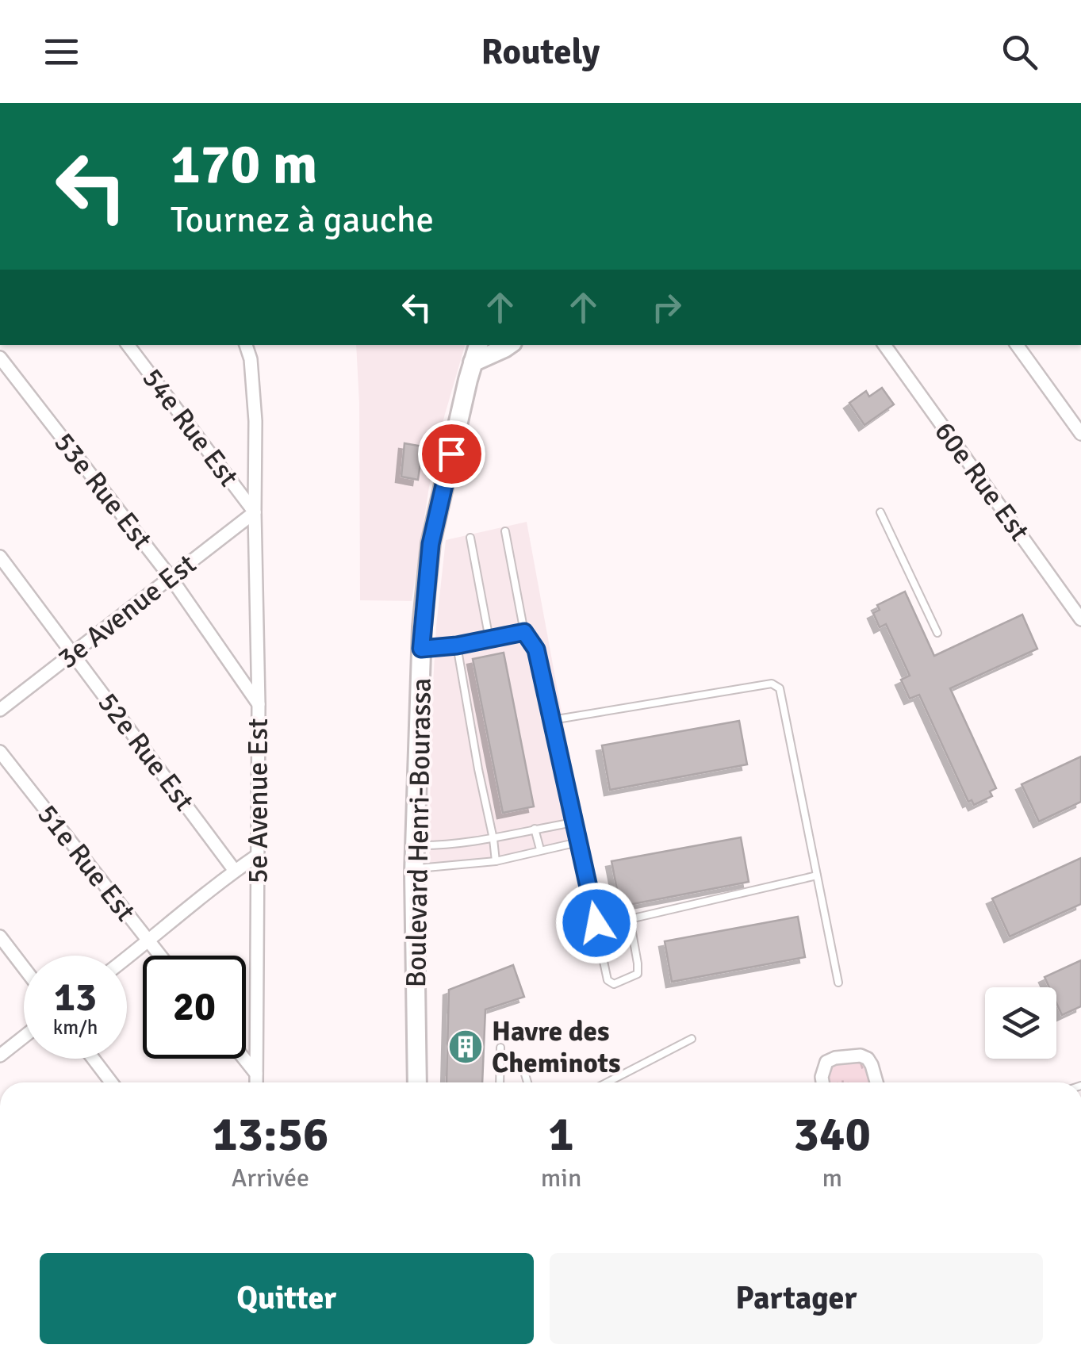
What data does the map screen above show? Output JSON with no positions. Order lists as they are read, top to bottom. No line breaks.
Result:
{"streets":{"main road":["Boulevard Henri-Bourassa"],"street":["54e Rue Est","60e Rue Est","53e Rue Est","3e Avenue Est","52e Rue Est","5e Avenue Est","51e Rue Est"]},"crossings":[["54e Rue Est","3e Avenue Est"],["54e Rue Est","5e Avenue Est"],["53e Rue Est","3e Avenue Est"],["53e Rue Est","5e Avenue Est"],["3e Avenue Est","52e Rue Est"],["3e Avenue Est","5e Avenue Est"]],"places":{"building":["Havre des Cheminots"]},"page":{"header":"Routely","turn":["170 m","Tournez à gauche"],"speed":"13 km/h","limit":"20","eta":["13:56","Arrivée","1","min","340","m"],"buttons":["Quitter","Partager"]}}
